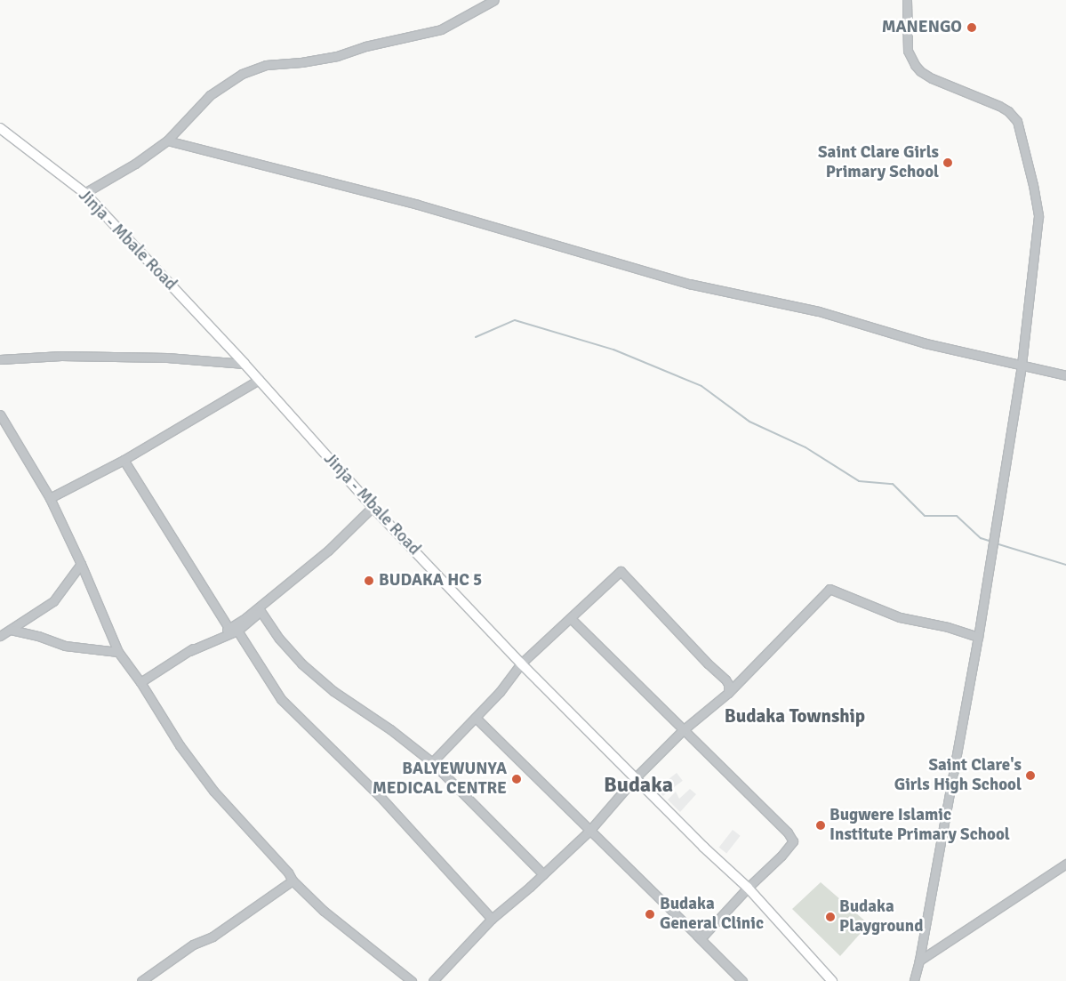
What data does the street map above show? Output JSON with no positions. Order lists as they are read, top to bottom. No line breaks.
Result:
{"streets":{"main road":["Jinja - Mbale Road"]},"districts":["Budaka Township","Budaka"],"places":["MANENGO","Saint Clare Girls Primary School","BUDAKA HC 5","Saint Clare's Girls High School","BALYEWUNYA MEDICAL CENTRE","Bugwere Islamic Institute Primary School","Budaka General Clinic","Budaka Playground"]}
